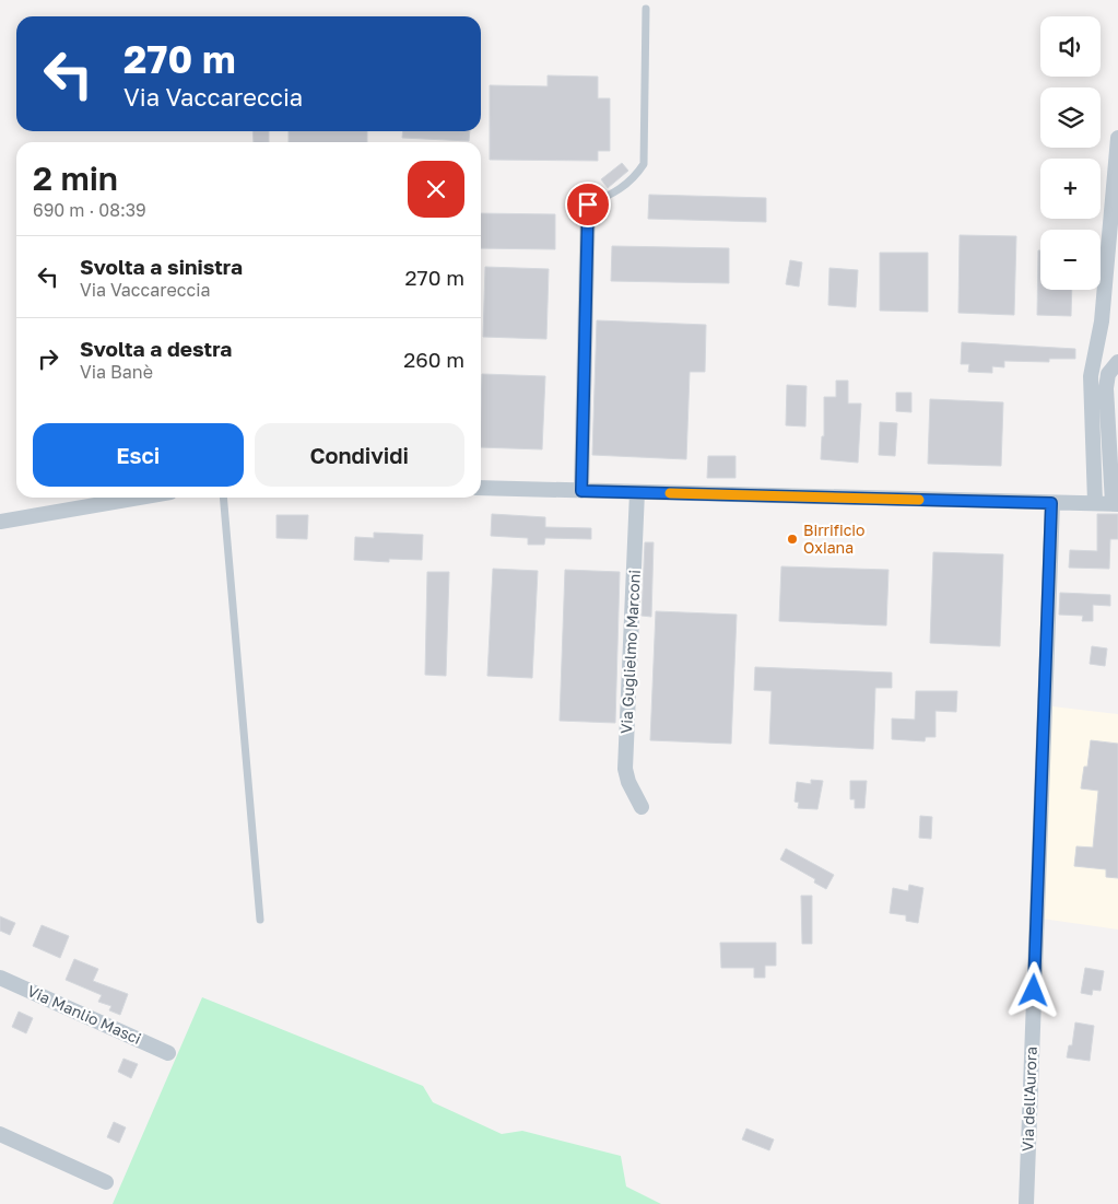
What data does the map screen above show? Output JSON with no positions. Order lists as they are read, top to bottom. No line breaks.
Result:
{"streets":{"street":["Via Guglielmo Marconi","Via Manlio Masci","Via dell'Aurora"]},"places":["Birrificio Oxiana"],"page":{"map_buttons":["+","−"],"turn":["270 m","Via Vaccareccia"],"heading":["2 min","690 m · 08:39"],"list":[{"name":"Svolta a sinistra","note":"Via Vaccareccia","value":"270 m"},{"name":"Svolta a destra","note":"Via Banè","value":"260 m"}],"buttons":["Esci","Condividi"]}}
